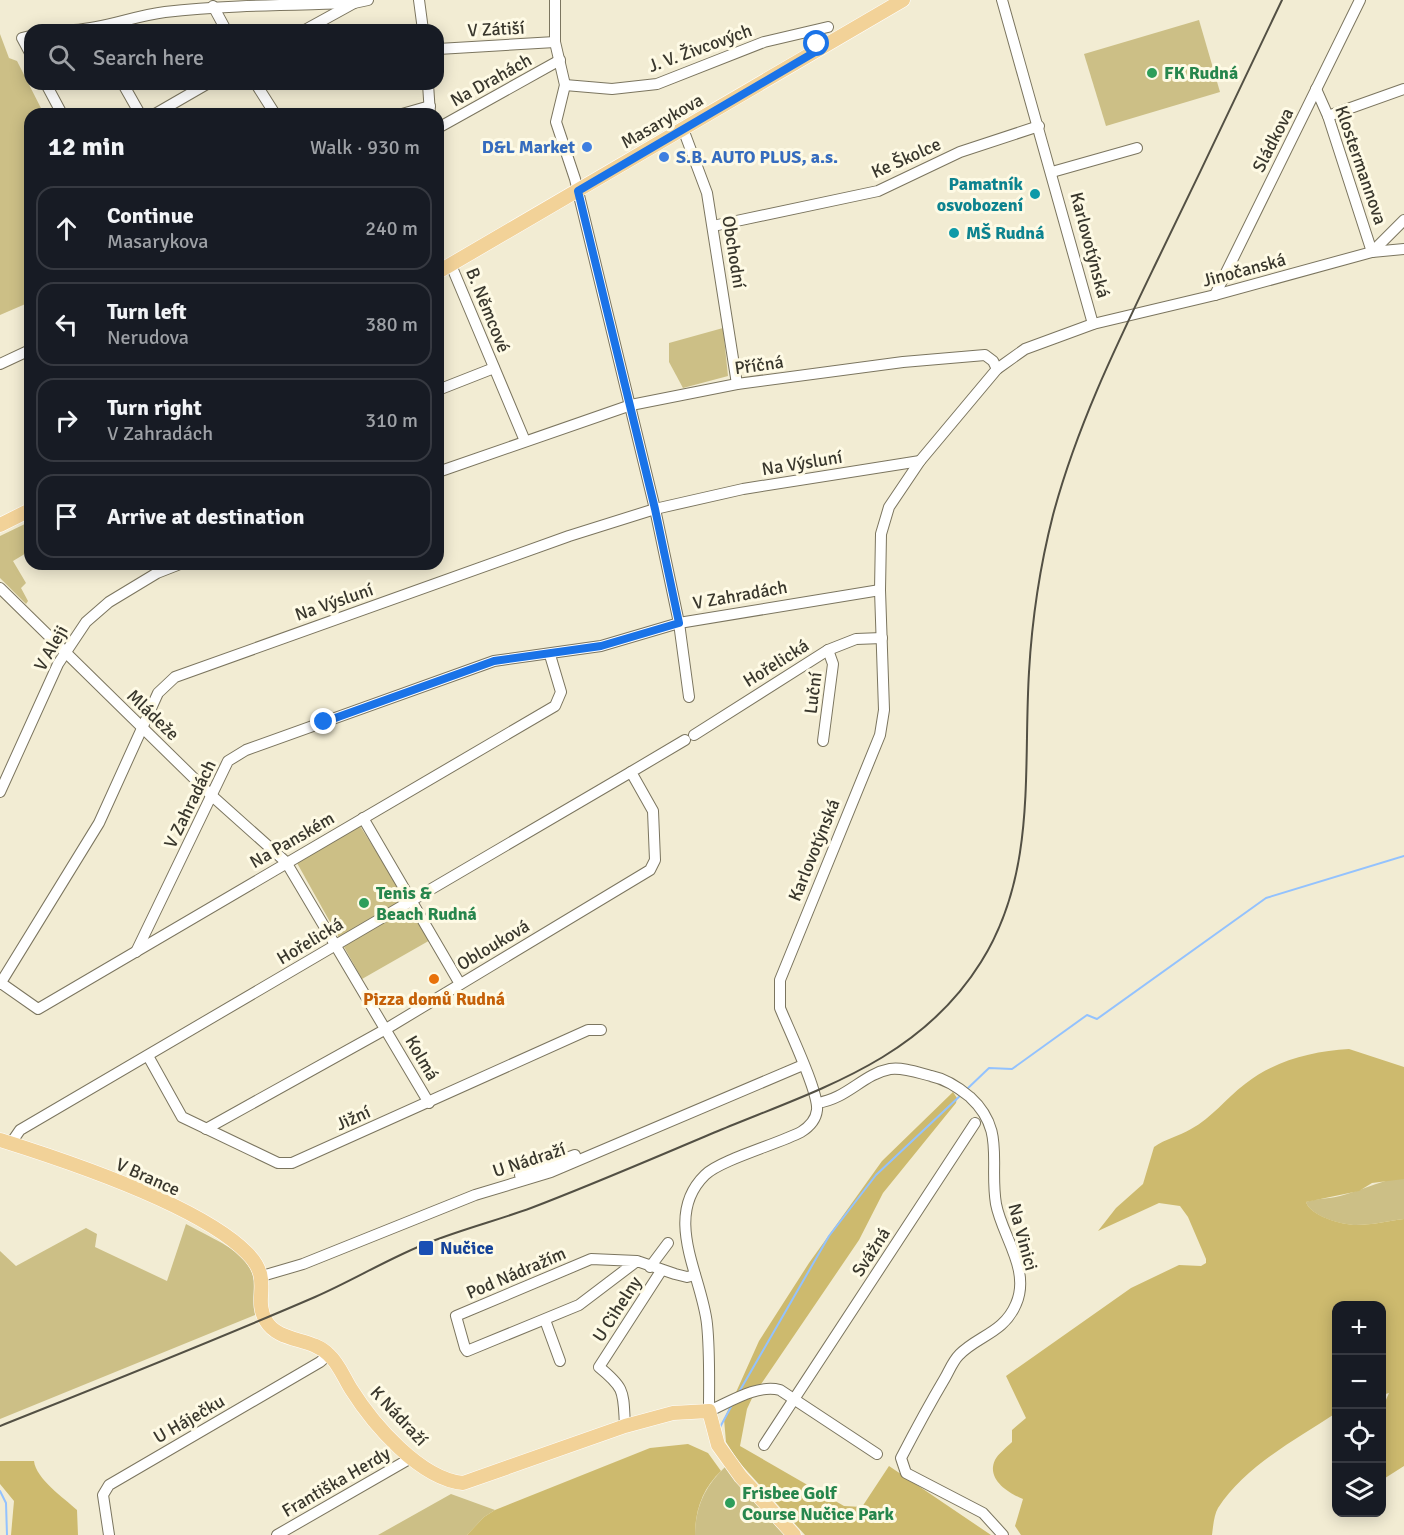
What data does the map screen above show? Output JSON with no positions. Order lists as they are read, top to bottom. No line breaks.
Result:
{"streets":{"main road":["Masarykova","V Brance","K Nádraží"],"street":["V Zátiší","J. V. Živcových","Na Drahách","Sládkova","Ke Školce","Klostermannova","Karlovotýnská","Obchodní","Jinočanská","B. Němcové","Příčná","Na Výsluní","V Zahradách","V Aleji","Hořelická","Luční","Mládeže","Na Panském","Oblouková","Kolmá","Jižní","U Nádraží","Na Vinici","Svážná","Pod Nádražím","U Cihelny","U Háječku","Františka Herdy"]},"crossings":[["Masarykova","Obchodní"],["Masarykova","B. Němcové"],["Sládkova","Klostermannova"],["Sládkova","Jinočanská"],["Ke Školce","Karlovotýnská"],["Ke Školce","Obchodní"],["Klostermannova","Jinočanská"],["Karlovotýnská","Jinočanská"],["Karlovotýnská","Příčná"],["Karlovotýnská","Na Výsluní"],["Karlovotýnská","V Zahradách"],["Karlovotýnská","Hořelická"],["Karlovotýnská","U Nádraží"],["Karlovotýnská","Na Vinici"],["Obchodní","Příčná"],["B. Němcové","Příčná"],["Na Výsluní","Mládeže"],["Na Výsluní","Na Panském"],["V Zahradách","Mládeže"],["V Zahradách","Na Panském"],["V Aleji","Mládeže"],["Hořelická","Luční"],["Hořelická","Mládeže"],["Hořelická","Oblouková"],["Hořelická","Kolmá"],["Hořelická","Jižní"],["Hořelická","V Brance"],["Mládeže","Na Panském"],["Mládeže","Kolmá"],["Oblouková","Kolmá"],["Oblouková","Jižní"],["Kolmá","Jižní"],["U Nádraží","V Brance"],["Pod Nádražím","U Cihelny"],["U Cihelny","K Nádraží"],["K Nádraží","U Háječku"],["K Nádraží","Františka Herdy"]],"places":{"other":["FK Rudná","D&L Market","S.B. AUTO PLUS, a.s.","Pamatník osvobození","MŠ Rudná","Tenis & Beach Rudná","Pizza domů Rudná","Frisbee Golf Course Nučice Park"],"transit":["Nučice"]},"page":{"search":"Search here","heading":["12 min","Walk · 930 m"],"list":[["Continue","Masarykova","240 m"],["Turn left","Nerudova","380 m"],["Turn right","V Zahradách","310 m"],"Arrive at destination"],"map_buttons":["+","−"]}}
